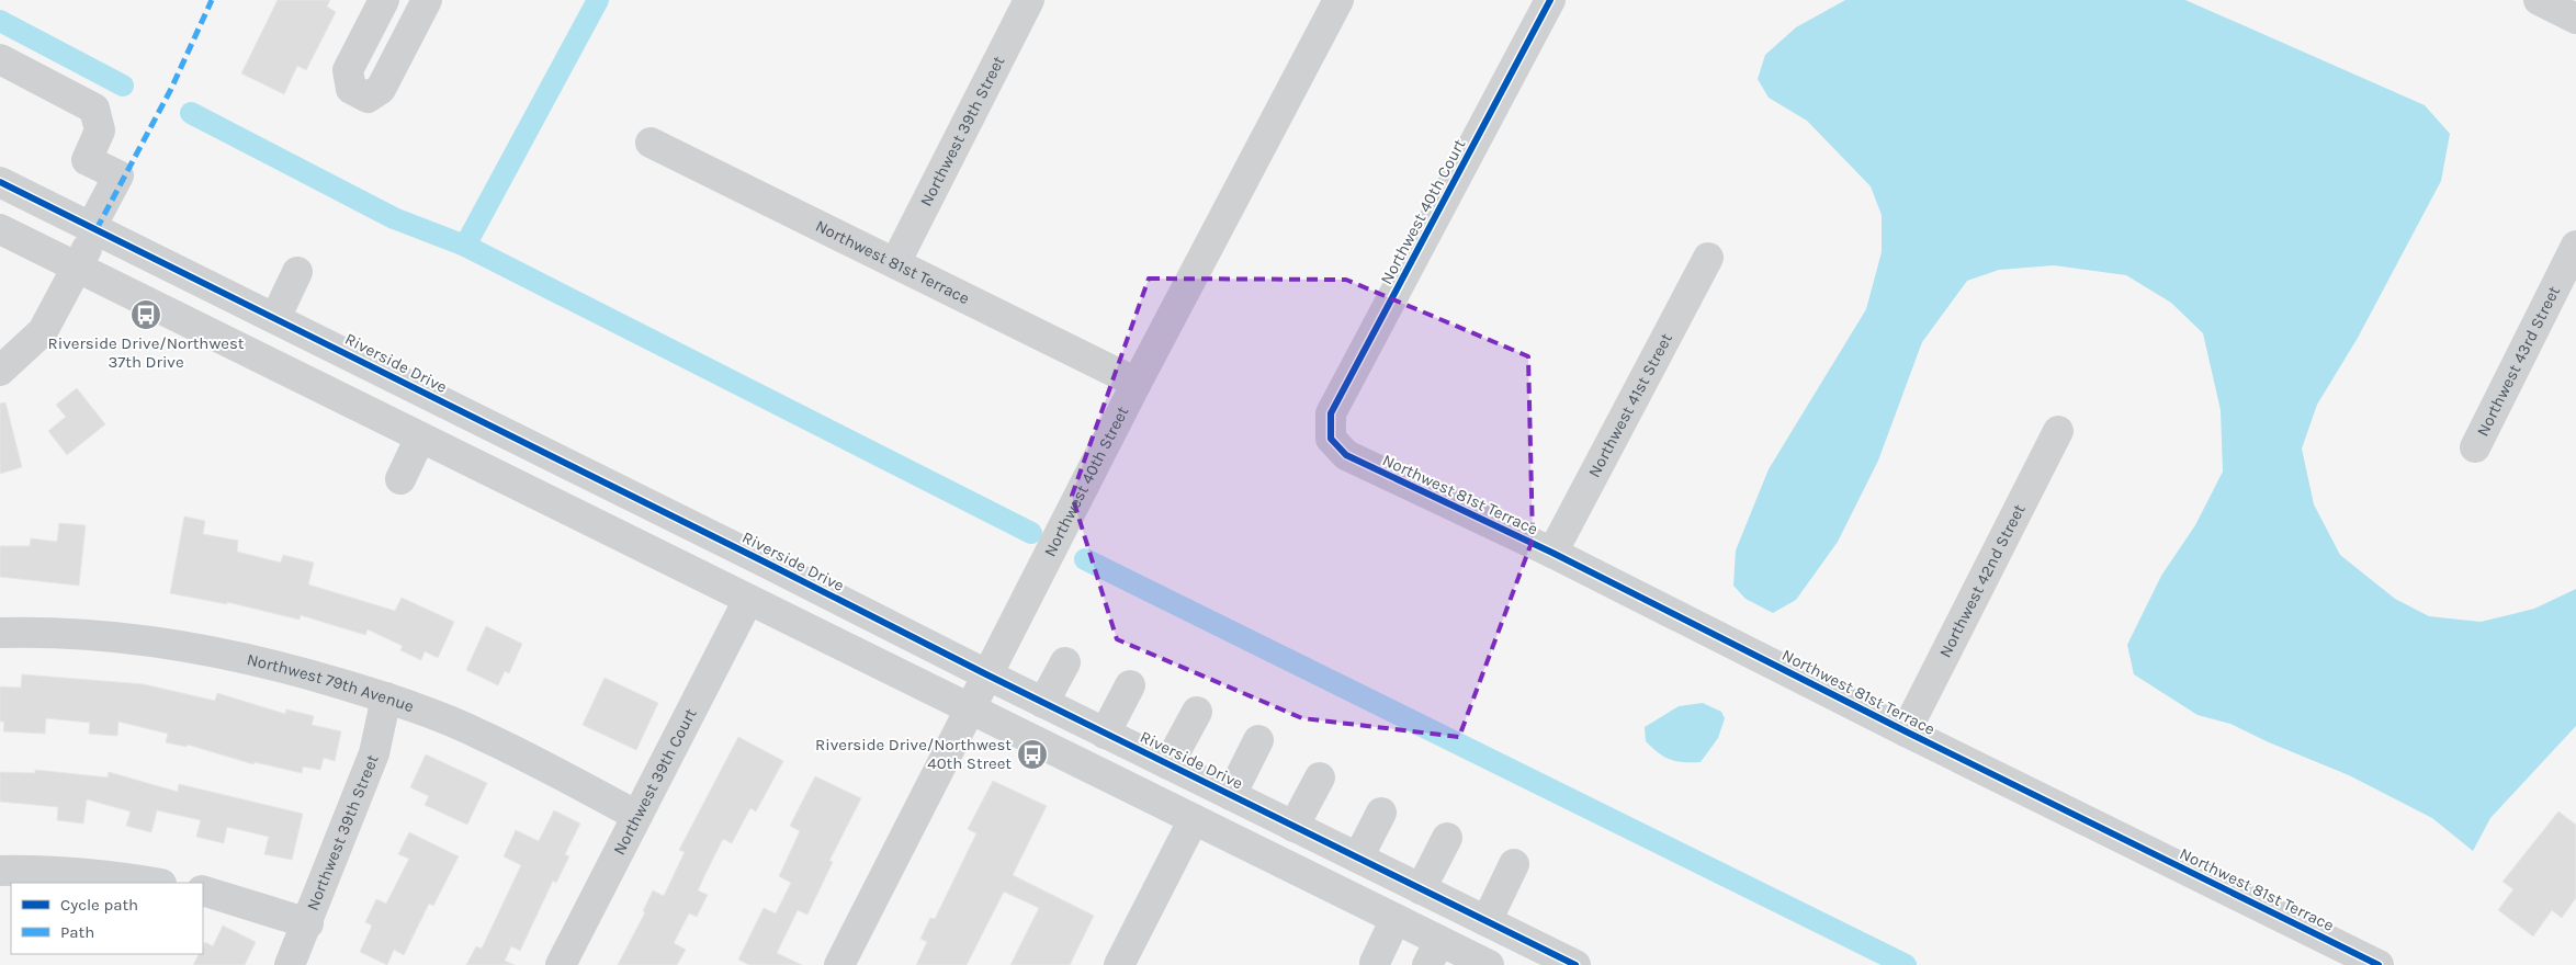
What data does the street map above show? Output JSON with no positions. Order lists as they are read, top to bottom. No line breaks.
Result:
{"streets":{"street":["Northwest 39th Street","Northwest 40th Court","Northwest 81st Terrace","Northwest 43rd Street","Riverside Drive","Northwest 41st Street","Northwest 40th Street","Northwest 42nd Street","Northwest 79th Avenue","Northwest 39th Court"]},"crossings":[["Northwest 39th Street","Northwest 81st Terrace"],["Northwest 39th Street","Northwest 79th Avenue"],["Northwest 40th Court","Northwest 81st Terrace"],["Northwest 81st Terrace","Northwest 41st Street"],["Northwest 81st Terrace","Northwest 40th Street"],["Northwest 81st Terrace","Northwest 42nd Street"],["Riverside Drive","Northwest 40th Street"],["Northwest 79th Avenue","Northwest 39th Court"]],"places":{"bus stop":["Riverside Drive/Northwest 37th Drive","Riverside Drive/Northwest 40th Street"]},"legend":["Cycle path","Path"]}
